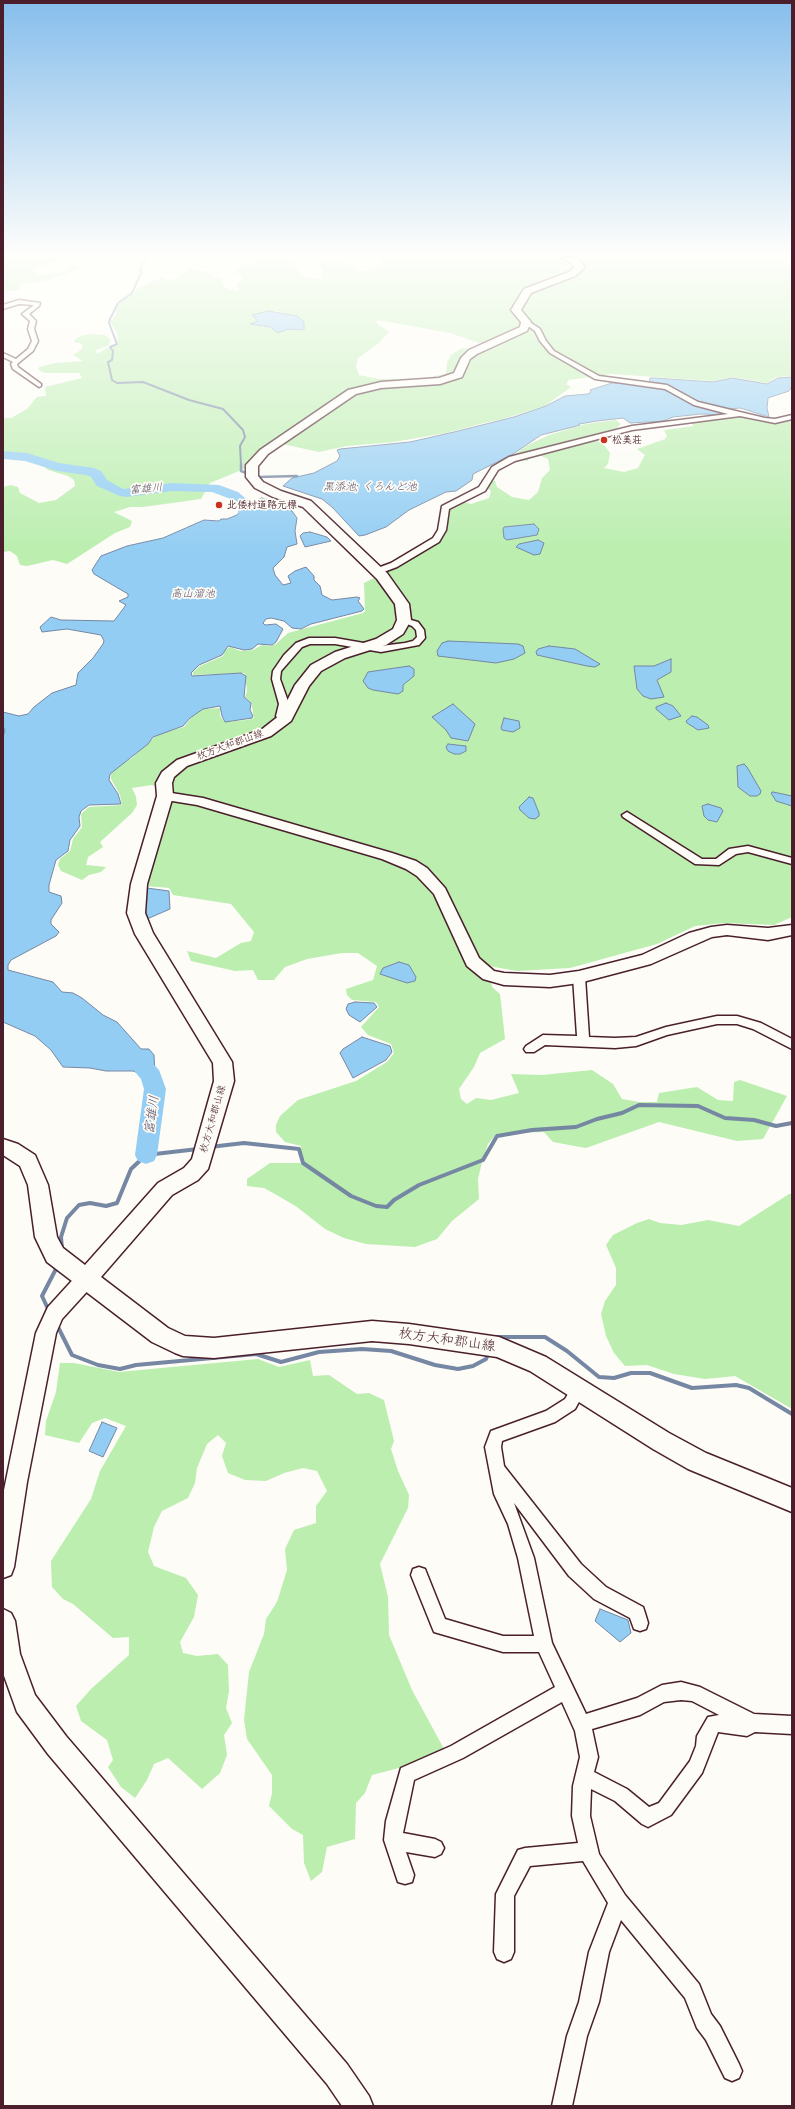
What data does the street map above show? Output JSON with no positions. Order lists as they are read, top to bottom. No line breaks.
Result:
{"streets":{"main road":["枚方大和郡山線"]},"water":["黒添池; くろんど池","富雄川","高山溜池"],"places":["松美荘","北倭村道路元標"]}
